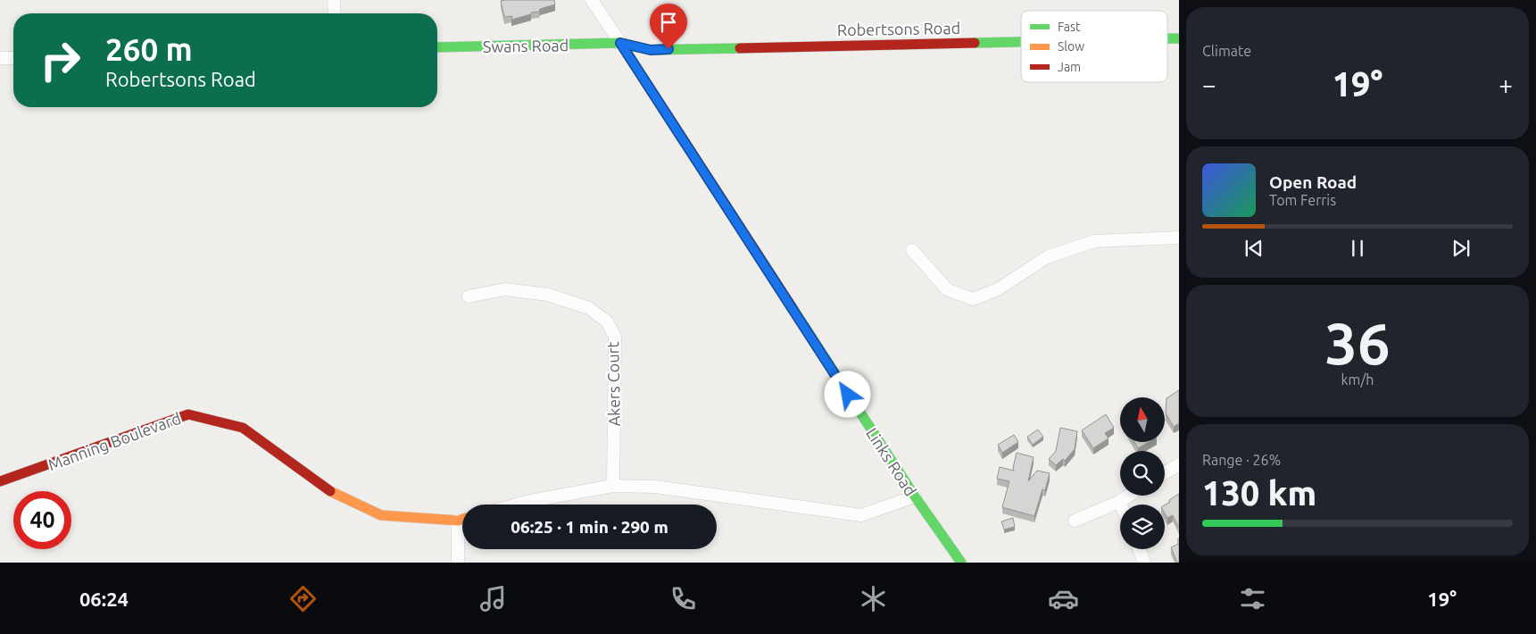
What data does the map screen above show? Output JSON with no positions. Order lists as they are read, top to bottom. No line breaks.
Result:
{"streets":{"street":["Robertsons Road","Swans Road","Akers Court","Manning Boulevard","Links Road"]},"crossings":[["Robertsons Road","Swans Road"],["Robertsons Road","Links Road"],["Swans Road","Links Road"]],"legend":["Fast","Slow","Jam"],"north":"top","page":{"tile":["Climate",["36","km/h"],["Range · 26%","130 km"]],"turn":["260 m","Robertsons Road"],"heat":["−","19°","+"],"song":["Open Road","Tom Ferris"],"limit":"40","trip":"06:25 · 1 min · 290 m","tabs":["06:24","19°"]}}
